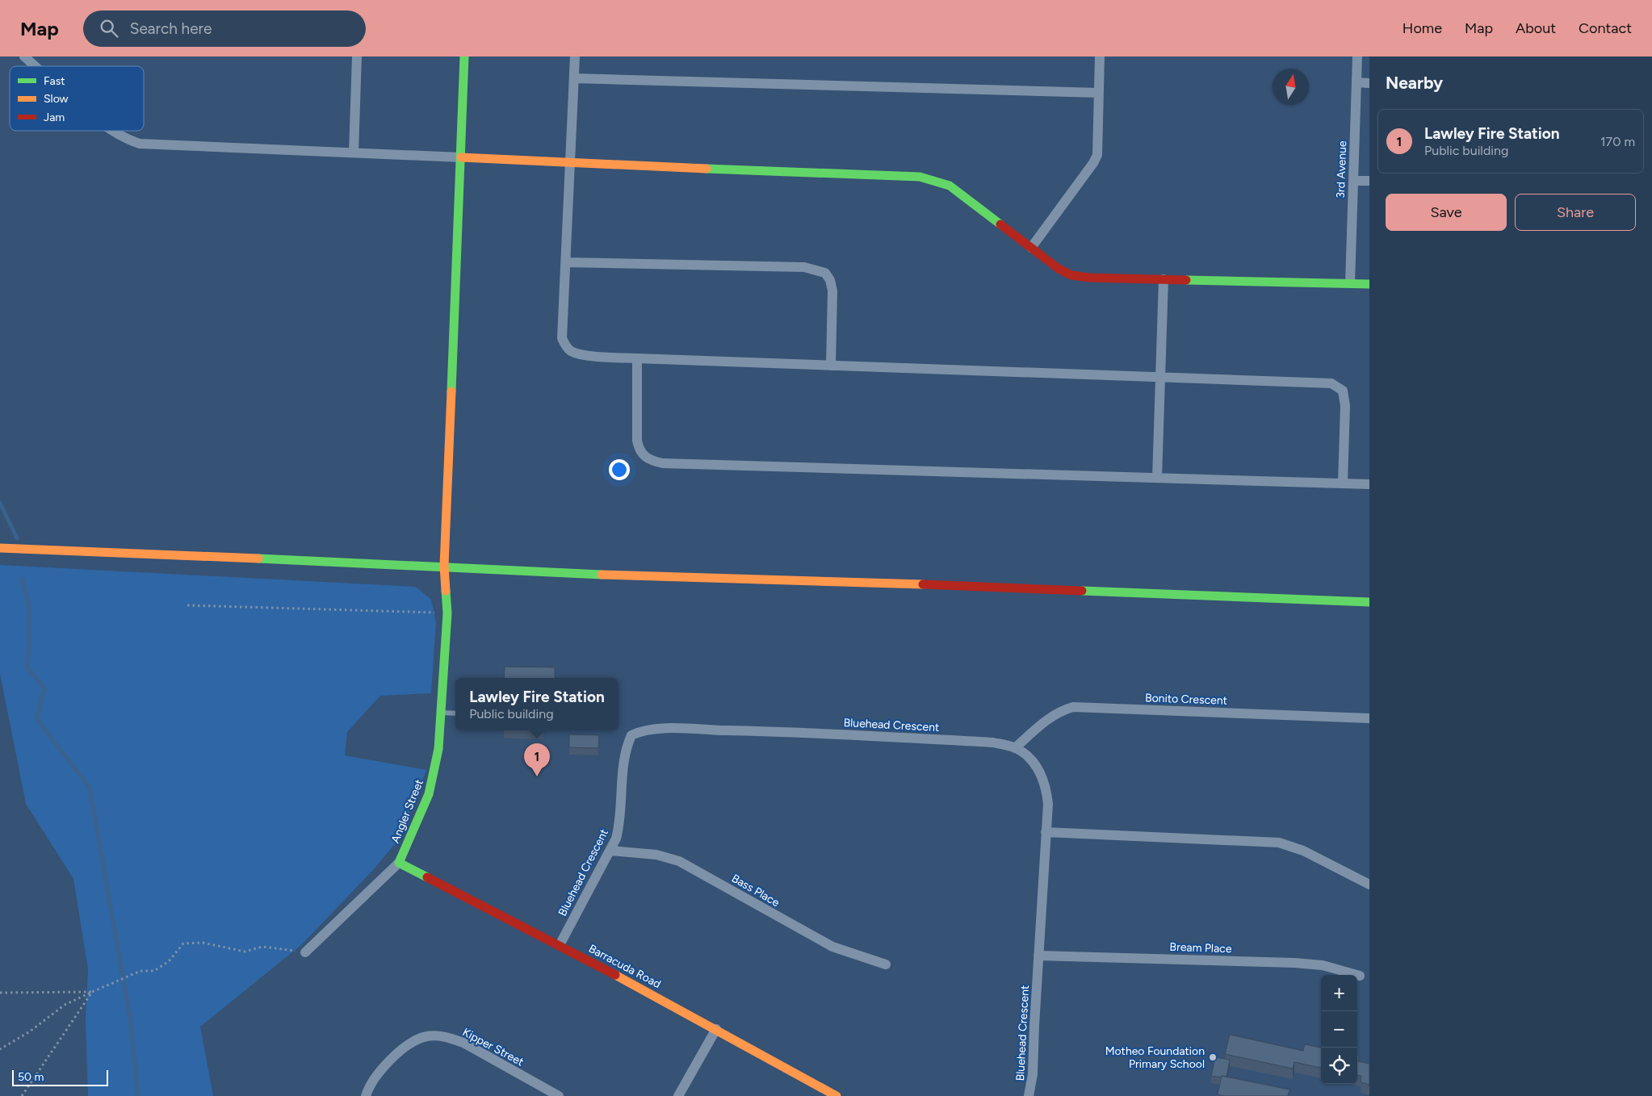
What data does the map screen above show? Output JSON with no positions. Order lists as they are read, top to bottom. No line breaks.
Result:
{"streets":{"street":["3rd Avenue","Bonito Crescent","Bluehead Crescent","Angler Street","Bass Place","Bream Place","Barracuda Road","Kipper Street"]},"crossings":[["Bonito Crescent","Bluehead Crescent"],["Bluehead Crescent","Bass Place"],["Bluehead Crescent","Bream Place"],["Bluehead Crescent","Barracuda Road"],["Angler Street","Barracuda Road"]],"places":["Motheo Foundation Primary School"],"legend":["Fast","Slow","Jam"],"scale_bar":"50 m","north":"top","page":{"header":"Map","search":"Search here","nav":["Home","Map","About","Contact"],"heading":"Nearby","list":[{"mark":"1","name":"Lawley Fire Station","note":"Public building","value":"170 m"}],"buttons":["Save","Share"],"popup":["Lawley Fire Station","Public building"],"pins":"1","map_buttons":["+","−"],"scale":"50 m"}}
